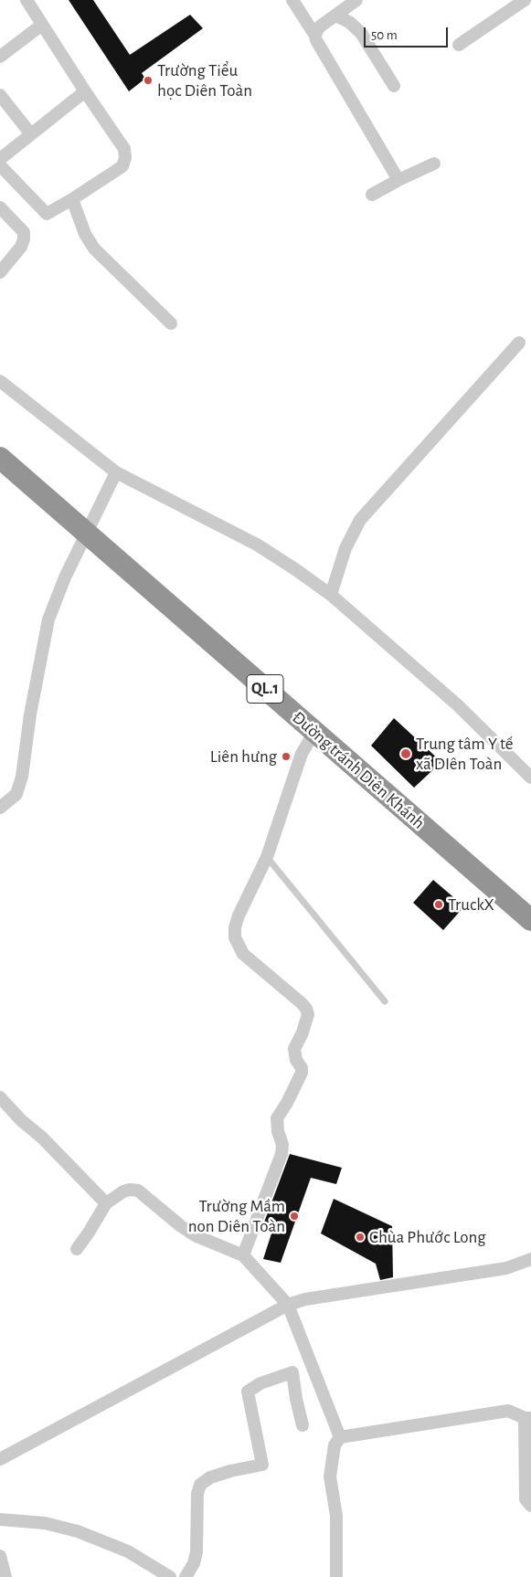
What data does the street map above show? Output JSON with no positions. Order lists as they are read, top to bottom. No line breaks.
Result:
{"streets":{"highway":["QL.1","Đường tránh Diên Khánh"]},"places":["Trường Tiểu học Diên Toàn","Trung tâm Y tế xã DIên Toàn","Liên hưng","TruckX","Trường Mầm non Diên Toàn","Chùa Phước Long"],"scale_bar":"50 m"}
